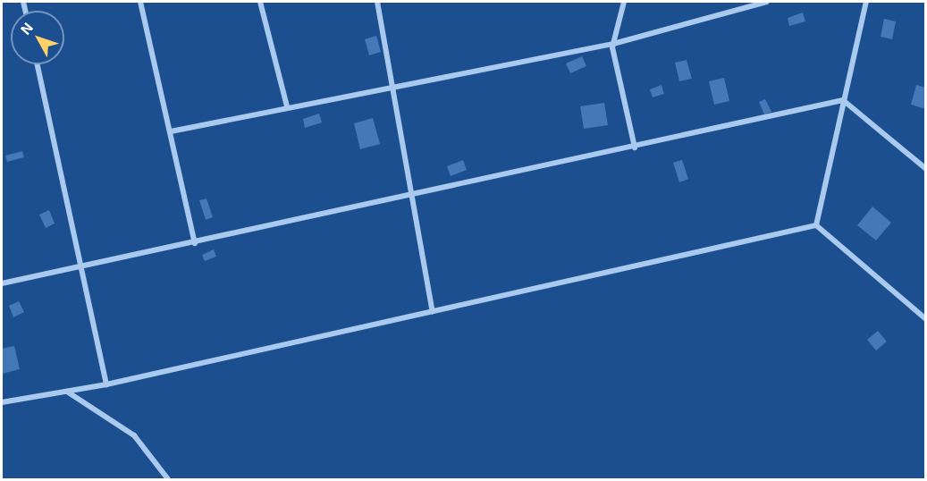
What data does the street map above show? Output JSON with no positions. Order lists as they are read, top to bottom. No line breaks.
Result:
{"north":"top left"}
